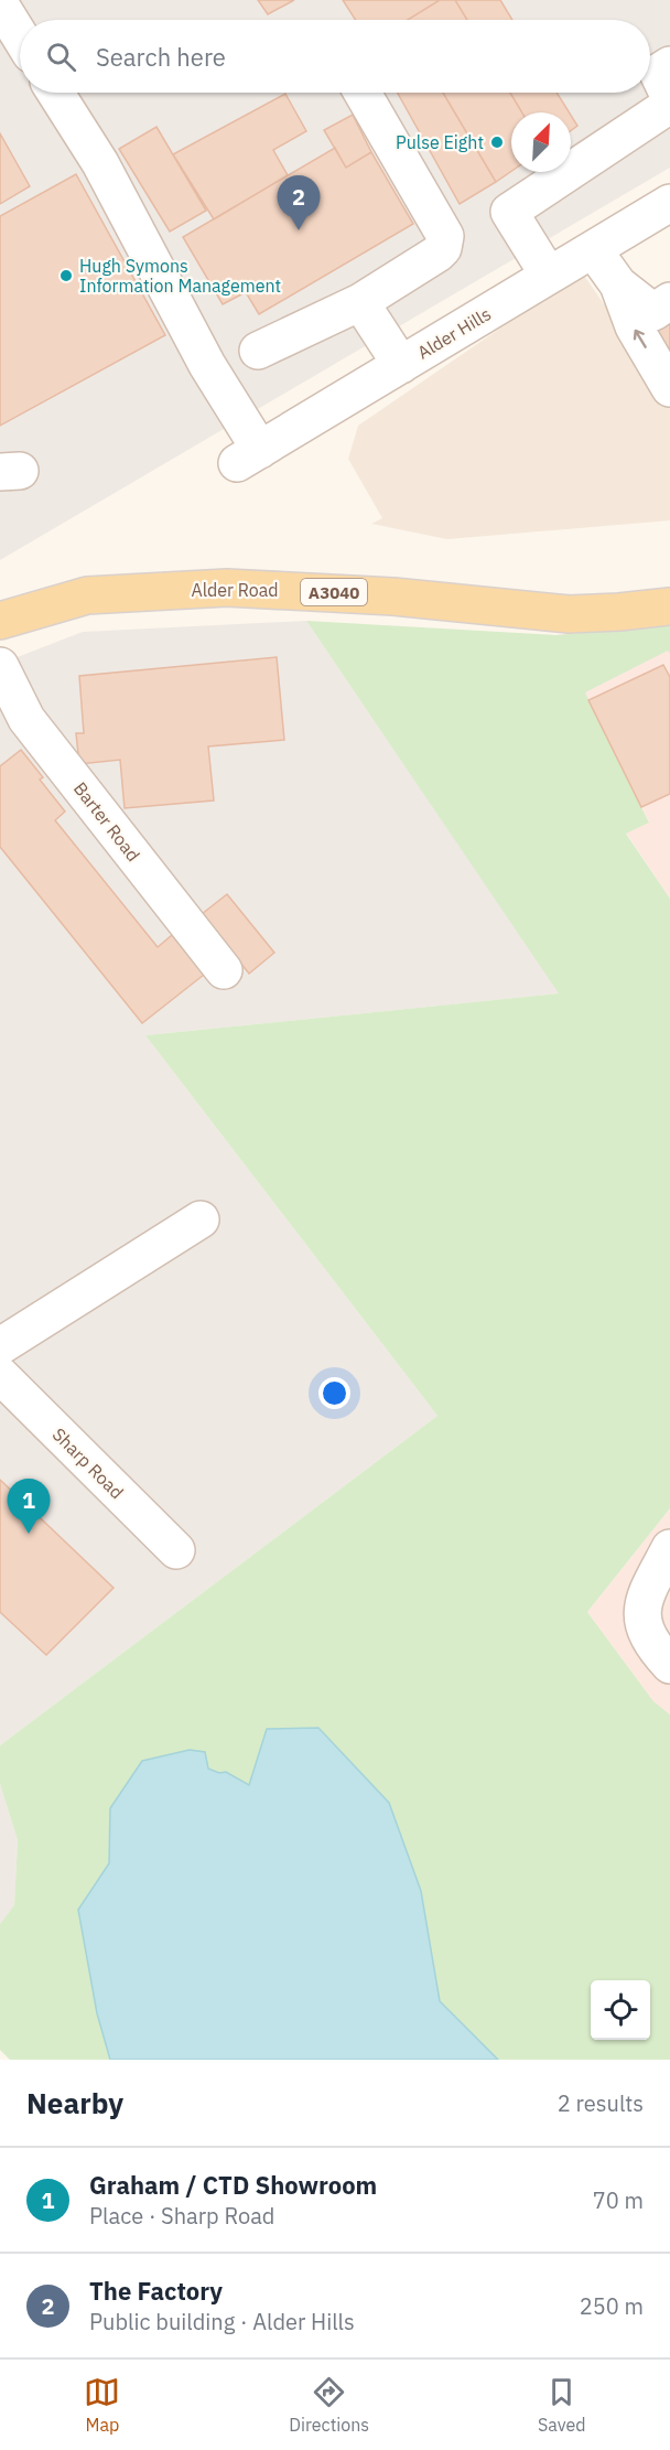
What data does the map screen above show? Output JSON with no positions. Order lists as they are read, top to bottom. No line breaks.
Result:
{"streets":{"main road":["Alder Road","A3040"],"street":["Alder Hills","Barter Road","Sharp Road"]},"places":["Pulse Eight","Hugh Symons Information Management"],"north":"top right","page":{"search":"Search here","pins":["2","1"],"heading":["Nearby","2 results"],"list":[{"mark":"1","name":"Graham / CTD Showroom","note":"Place · Sharp Road","value":"70 m"},{"mark":"2","name":"The Factory","note":"Public building · Alder Hills","value":"250 m"}],"nav":["Map","Directions","Saved"]}}
